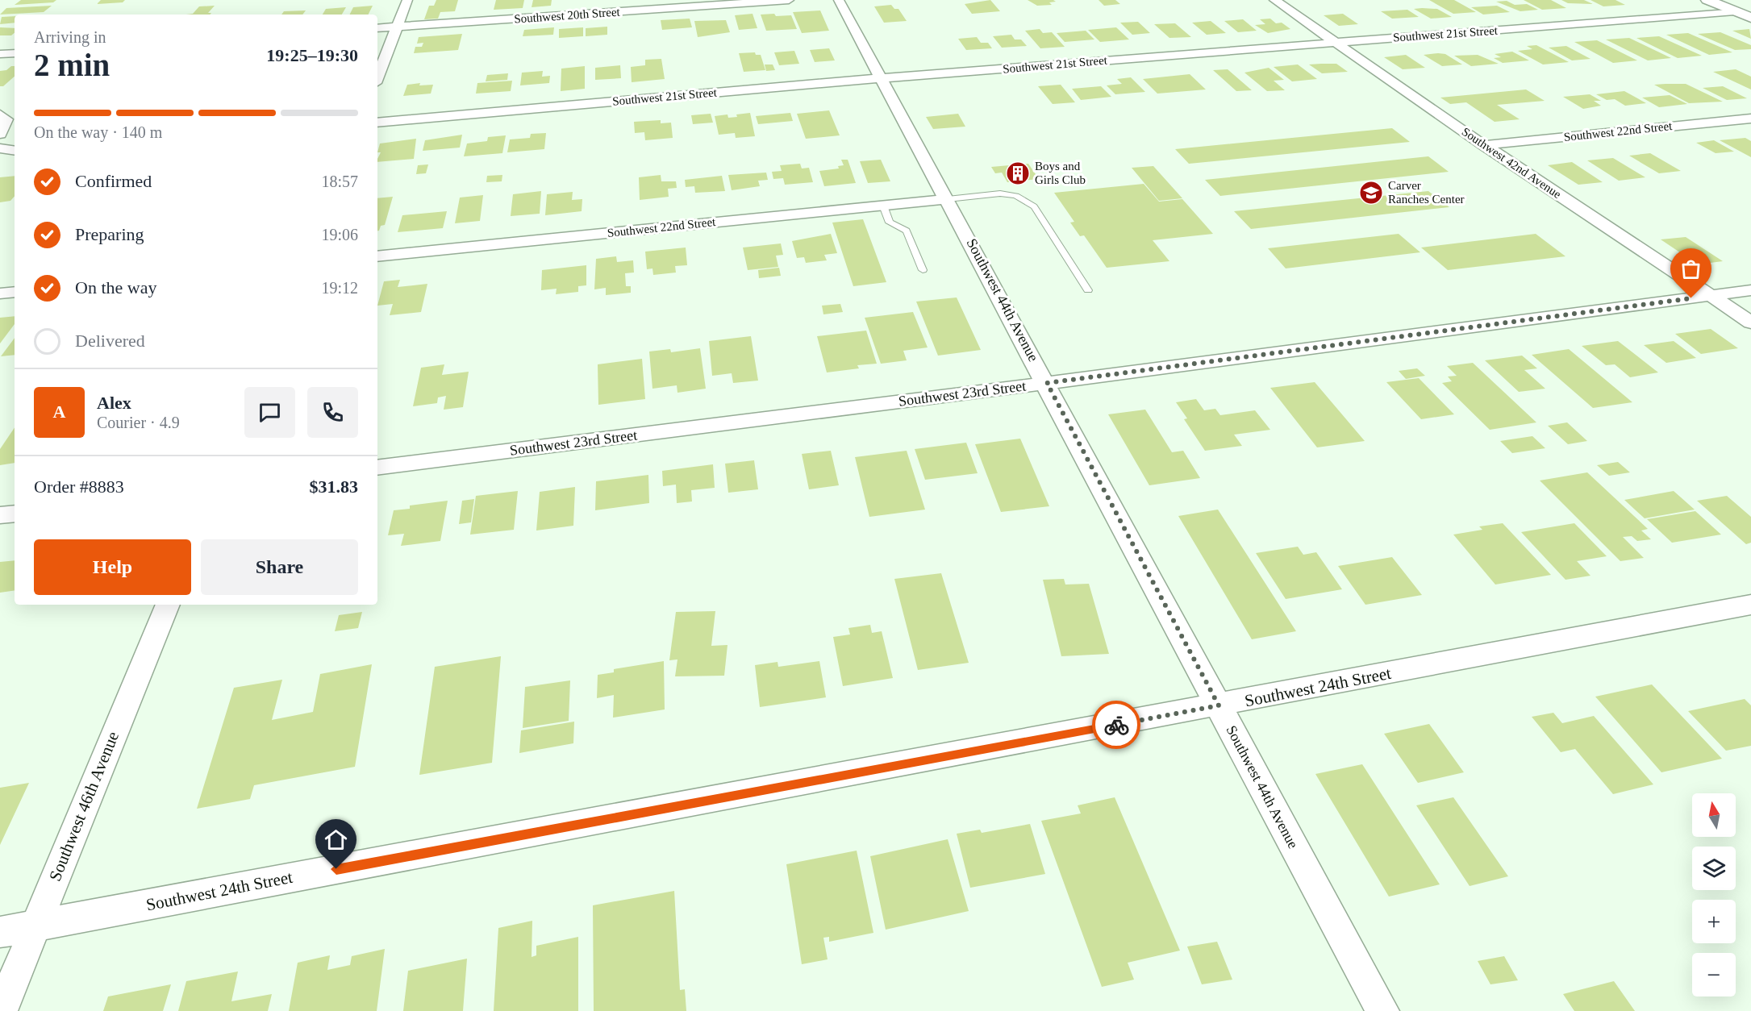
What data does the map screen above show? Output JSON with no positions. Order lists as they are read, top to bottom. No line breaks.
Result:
{"streets":{"street":["Southwest 20th Street","Southwest 21st Street","Southwest 22nd Street","Southwest 42nd Avenue","Southwest 44th Avenue","Southwest 23rd Street","Southwest 24th Street","Southwest 46th Avenue"]},"crossings":[["Southwest 21st Street","Southwest 42nd Avenue"],["Southwest 21st Street","Southwest 44th Avenue"],["Southwest 22nd Street","Southwest 42nd Avenue"],["Southwest 22nd Street","Southwest 44th Avenue"],["Southwest 42nd Avenue","Southwest 23rd Street"],["Southwest 44th Avenue","Southwest 23rd Street"],["Southwest 44th Avenue","Southwest 24th Street"],["Southwest 24th Street","Southwest 46th Avenue"]],"places":{"building":["Boys and Girls Club"],"school or university":["Carver Ranches Center"]},"north":"top","page":{"heading":["2 min","Arriving in","19:25–19:30"],"panel":["Alex","Courier · 4.9","Order #8883","$31.83"],"bar":"On the way · 140 m","list":[["Confirmed","18:57"],["Preparing","19:06"],["On the way","19:12"],"Delivered"],"round":"A","buttons":["Help","Share"],"map_buttons":["+","−"]}}
